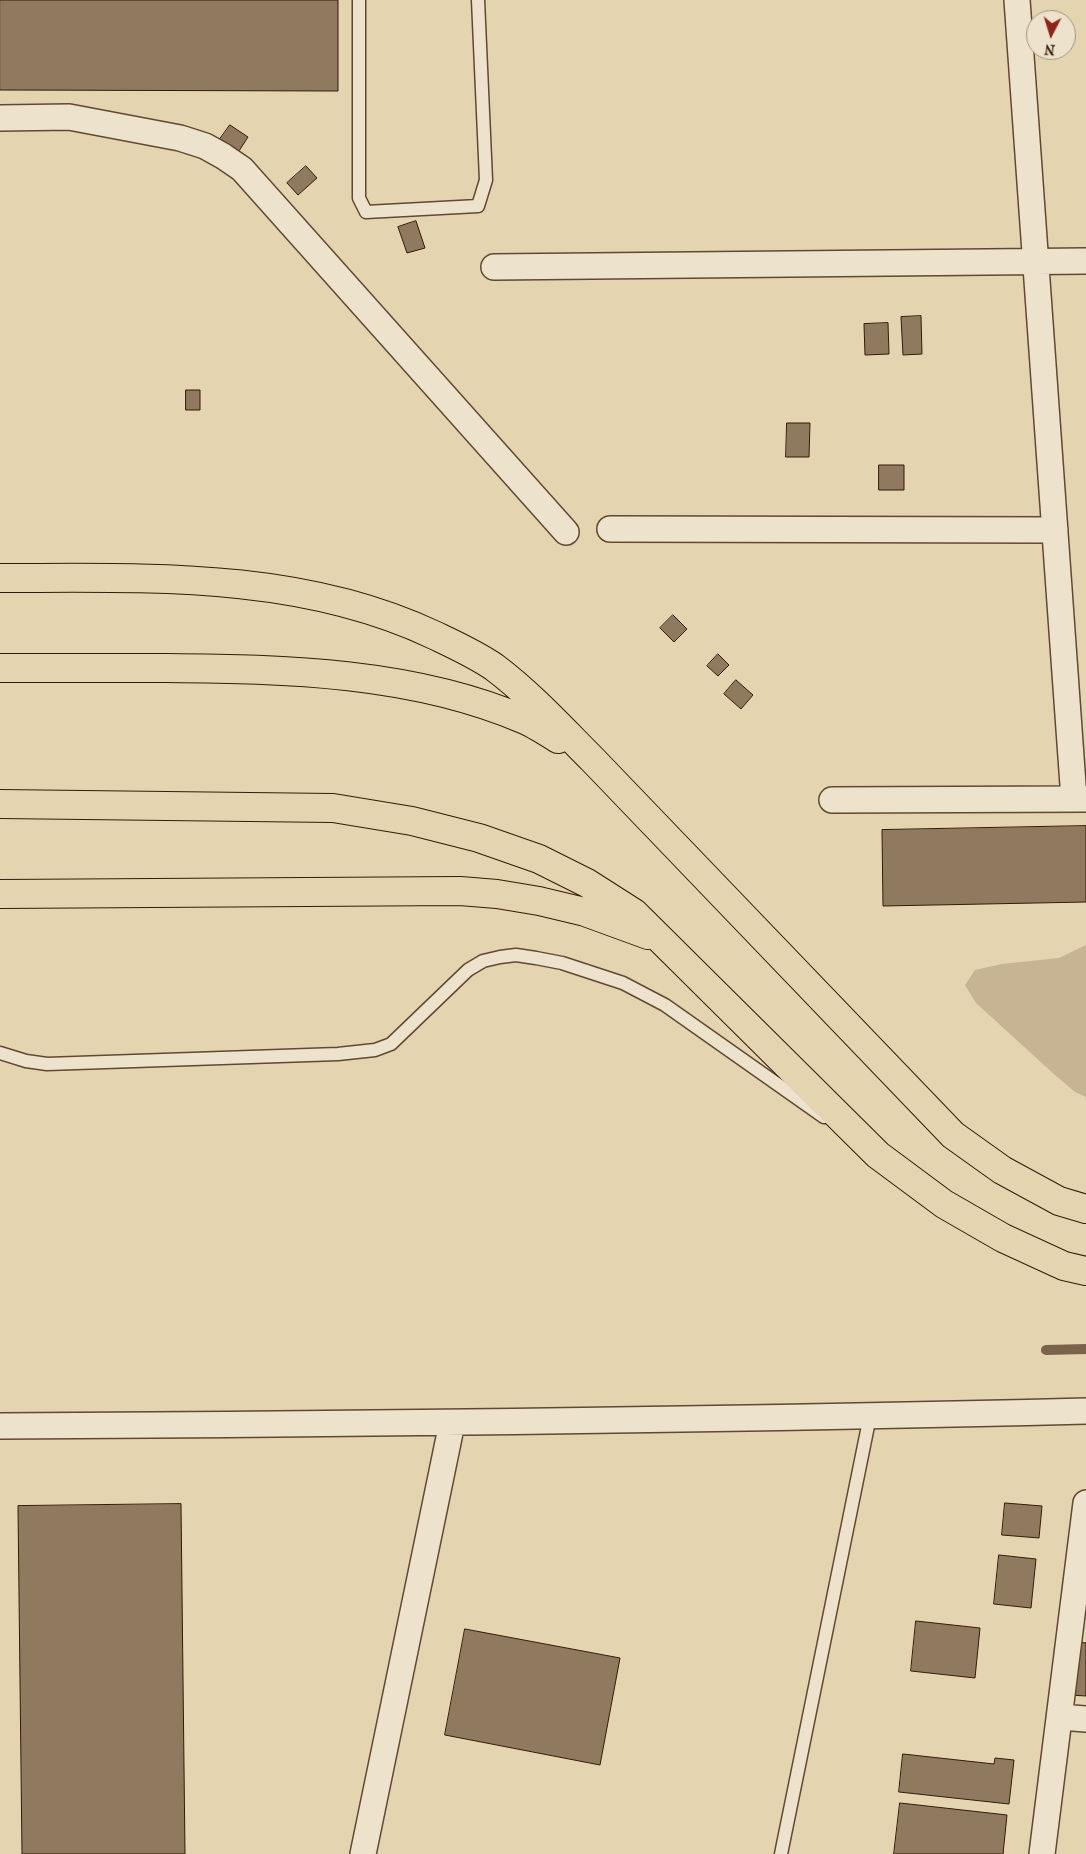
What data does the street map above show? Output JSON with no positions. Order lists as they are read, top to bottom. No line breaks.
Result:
{"north":"bottom"}
